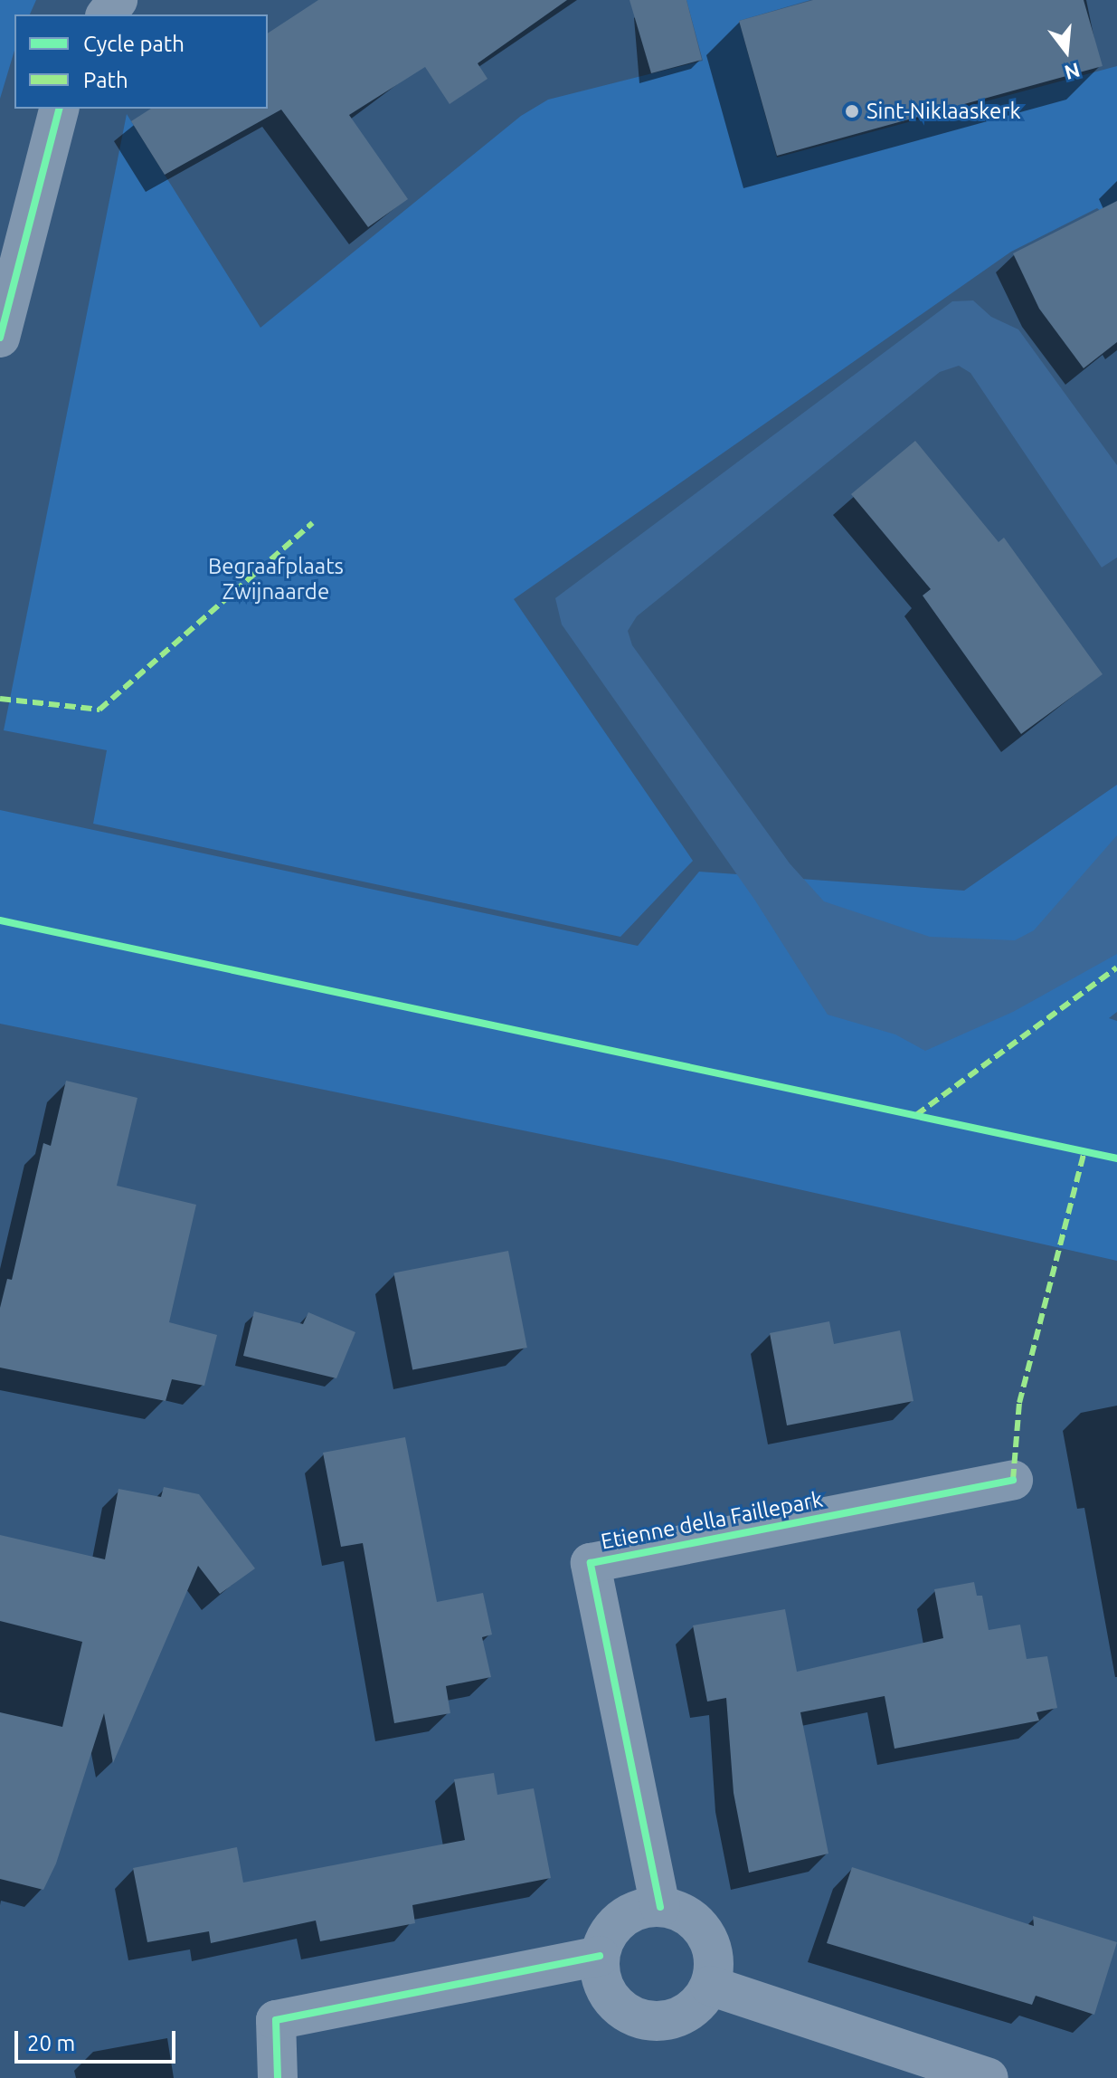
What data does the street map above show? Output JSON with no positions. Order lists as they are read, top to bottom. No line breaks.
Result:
{"streets":{"street":["Etienne della Faillepark"]},"parks":["Begraafplaats Zwijnaarde"],"places":["Sint-Niklaaskerk"],"legend":["Cycle path","Path"],"scale_bar":"20 m","north":"bottom"}
